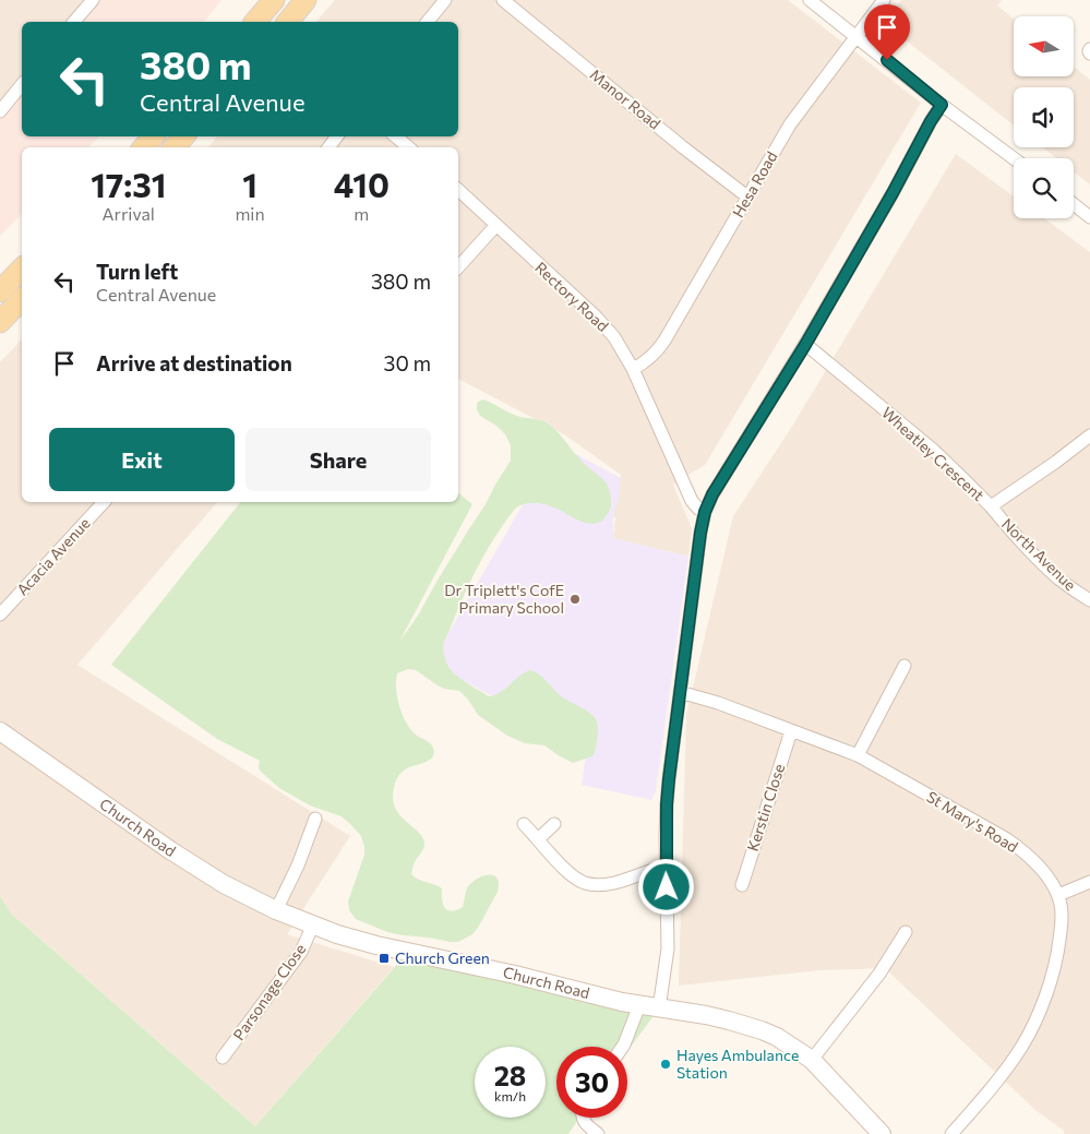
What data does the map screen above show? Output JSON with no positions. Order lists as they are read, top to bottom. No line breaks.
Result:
{"streets":{"street":["Manor Road","Hesa Road","Rectory Road","Wheatley Crescent","North Avenue","Acacia Avenue","Kerstin Close","St Mary's Road","Church Road","Parsonage Close"]},"crossings":[["Manor Road","Hesa Road"],["Hesa Road","Rectory Road"],["Wheatley Crescent","North Avenue"],["Kerstin Close","St Mary's Road"],["Church Road","Parsonage Close"]],"places":{"other":["Dr Triplett's CofE Primary School","Hayes Ambulance Station"],"transit":["Church Green"]},"north":"left","page":{"turn":["380 m","Central Avenue"],"eta":["17:31","Arrival","1","min","410","m"],"list":[{"name":"Turn left","note":"Central Avenue","value":"380 m"},{"name":"Arrive at destination","value":"30 m"}],"buttons":["Exit","Share"],"speed":"28 km/h","limit":"30"}}
